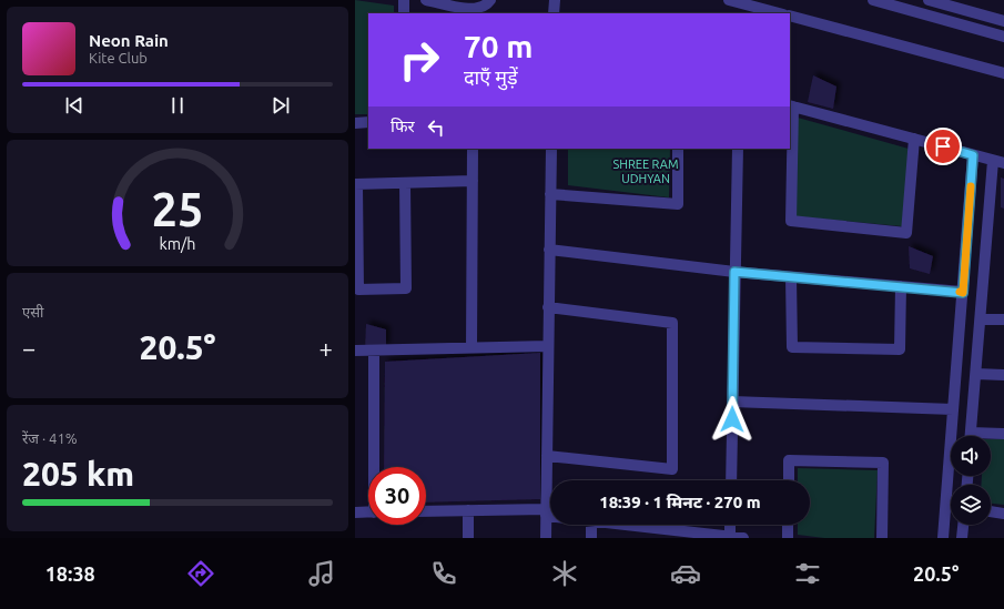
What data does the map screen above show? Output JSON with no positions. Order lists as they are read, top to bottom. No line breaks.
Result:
{"parks":["SHREE RAM UDHYAN"],"page":{"turn":["70 m","दाएँ मुड़ें"],"song":["Neon Rain","Kite Club"],"then":"फिर","tile":["एसी",["रेंज · 41%","205 km"]],"heat":["−","20.5°","+"],"limit":"30","trip":"18:39 · 1 मिनट · 270 m","tabs":["18:38","20.5°"],"gauge":["25","km/h"]}}
